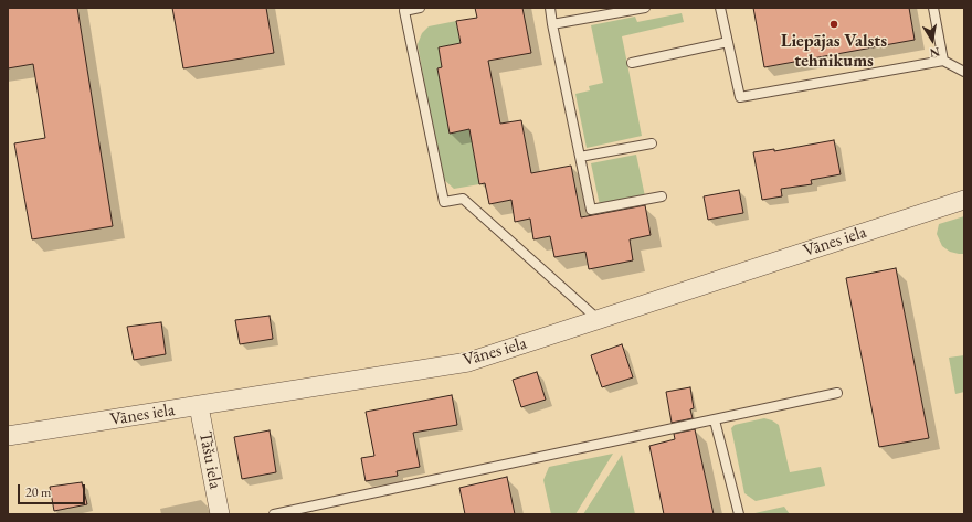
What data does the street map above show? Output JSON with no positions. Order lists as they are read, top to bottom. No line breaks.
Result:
{"streets":{"street":["Vānes iela","Tāšu iela"]},"crossings":[["Vānes iela","Tāšu iela"]],"places":["Liepājas Valsts tehnikums"],"scale_bar":"20 m","north":"bottom"}
